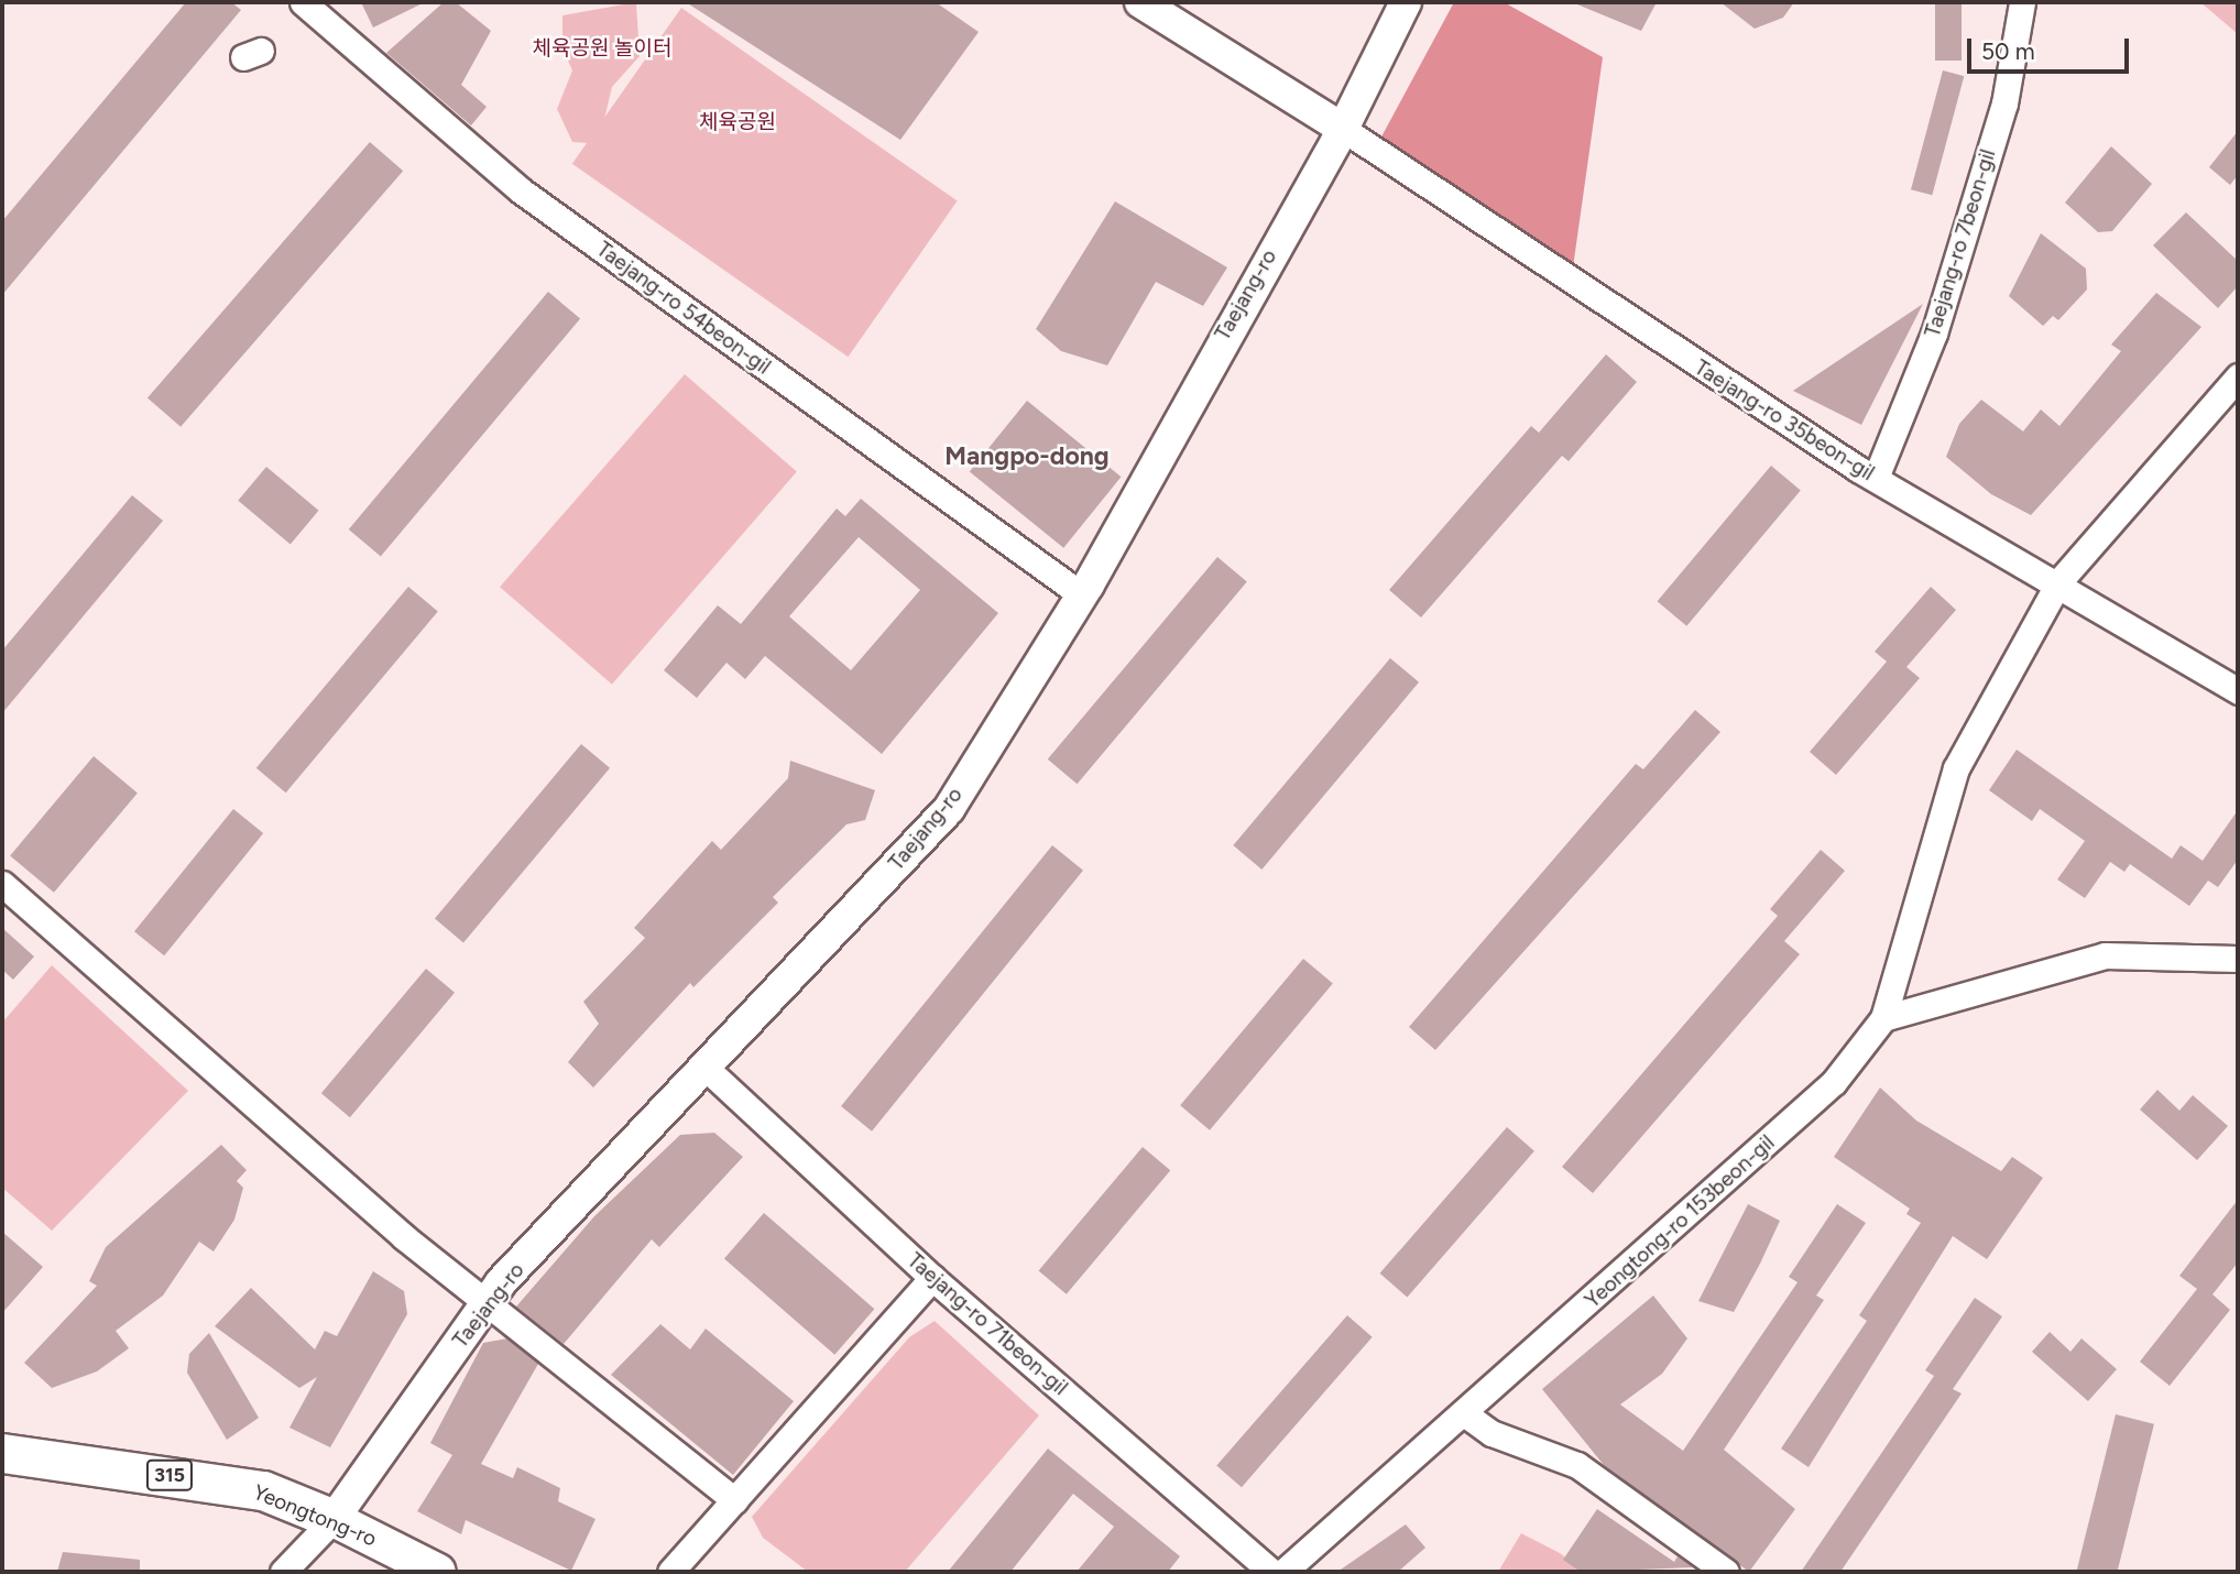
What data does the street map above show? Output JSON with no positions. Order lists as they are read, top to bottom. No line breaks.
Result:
{"streets":{"main road":["315","Yeongtong-ro"],"street":["Taejang-ro 7beon-gil","Taejang-ro","Taejang-ro 54beon-gil","Taejang-ro 35beon-gil","Yeongtong-ro 153beon-gil","Taejang-ro 71beon-gil"]},"crossings":[["Taejang-ro 7beon-gil","Taejang-ro 35beon-gil"],["Taejang-ro","Taejang-ro 54beon-gil"],["Taejang-ro","Taejang-ro 35beon-gil"],["Taejang-ro","Taejang-ro 71beon-gil"],["Taejang-ro","Yeongtong-ro"],["Taejang-ro 35beon-gil","Yeongtong-ro 153beon-gil"]],"districts":["Mangpo-dong"],"parks":["체육공원 놀이터","체육공원"],"scale_bar":"50 m"}
